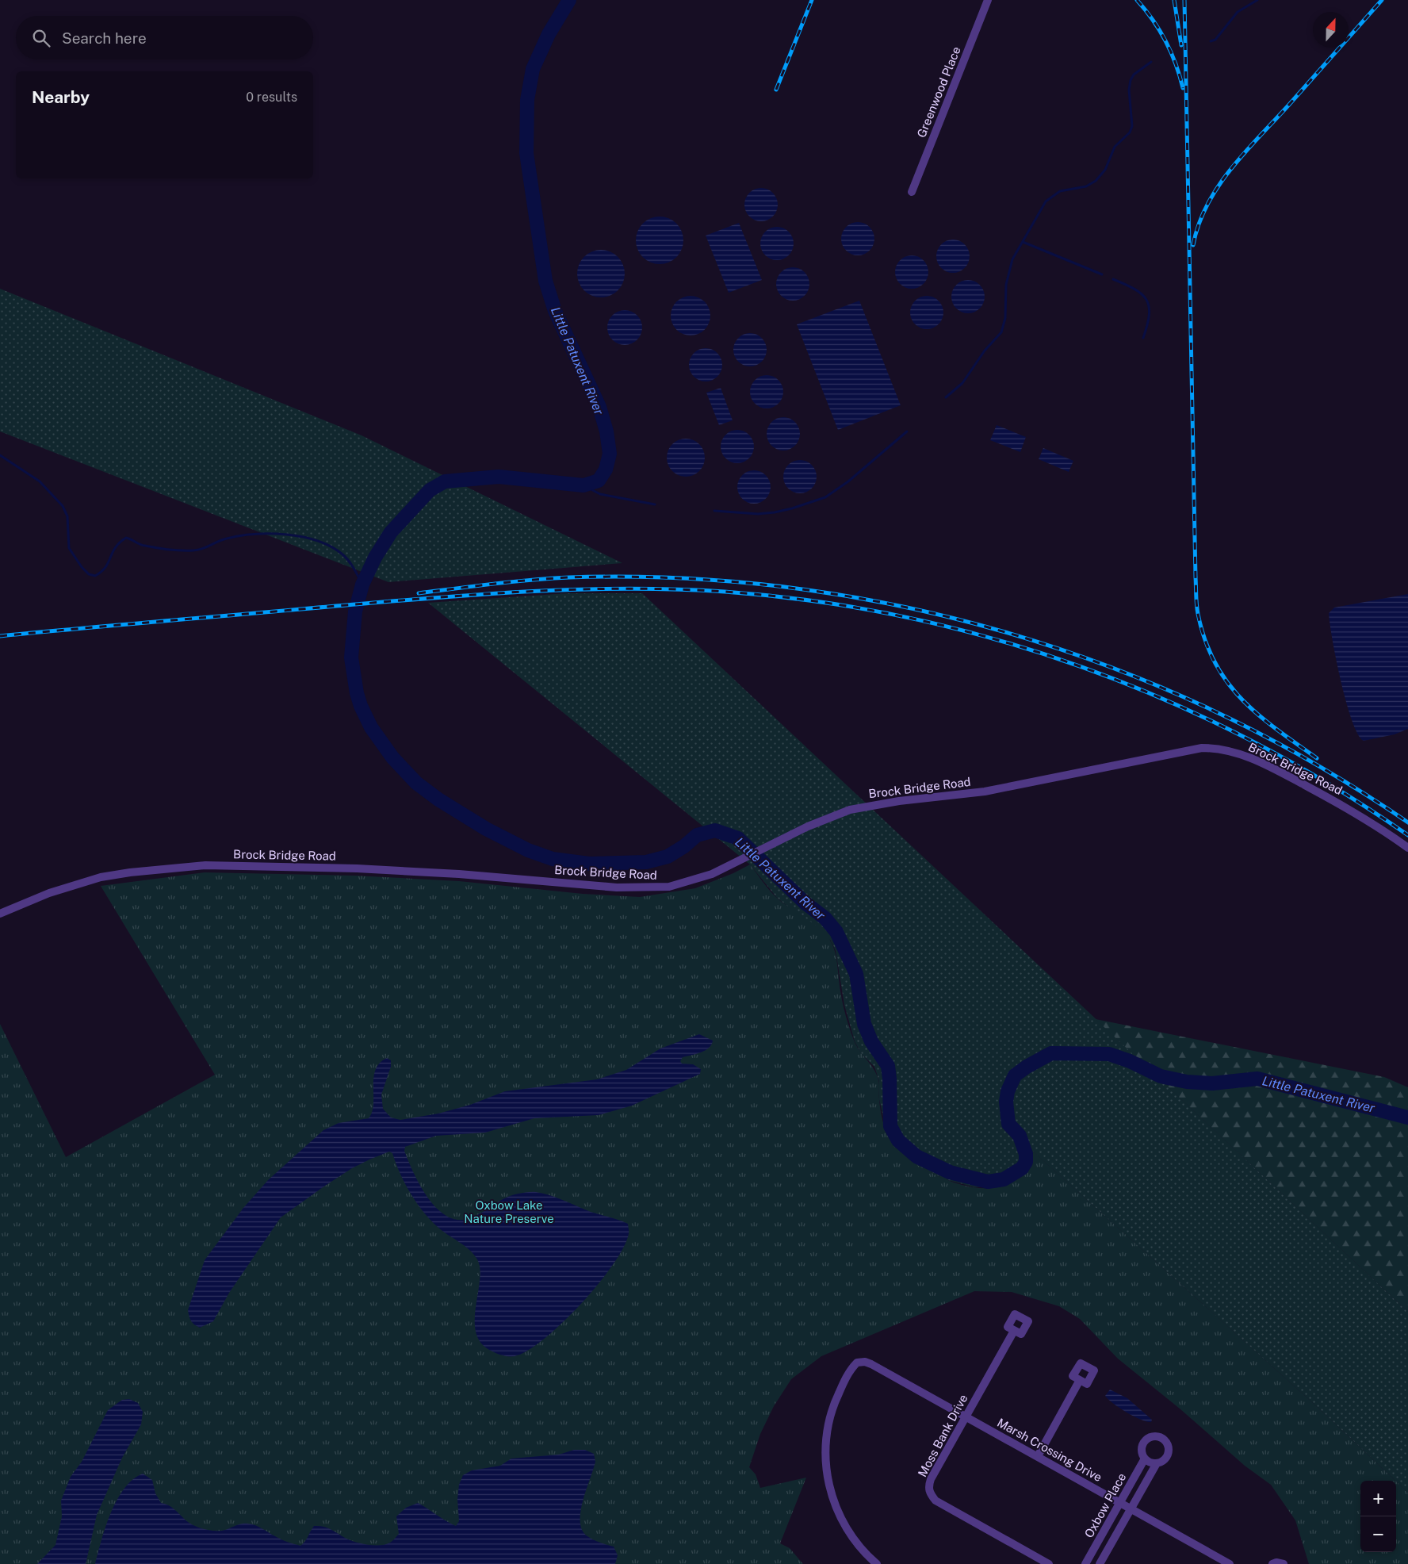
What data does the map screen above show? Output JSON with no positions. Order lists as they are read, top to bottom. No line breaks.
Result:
{"streets":{"street":["Greenwood Place","Brock Bridge Road","Moss Bank Drive","Marsh Crossing Drive","Oxbow Place"]},"crossings":[["Moss Bank Drive","Marsh Crossing Drive"],["Marsh Crossing Drive","Oxbow Place"]],"water":["Little Patuxent River"],"parks":["Oxbow Lake Nature Preserve"],"north":"top","page":{"search":"Search here","heading":["Nearby","0 results"],"map_buttons":["+","−"]}}
